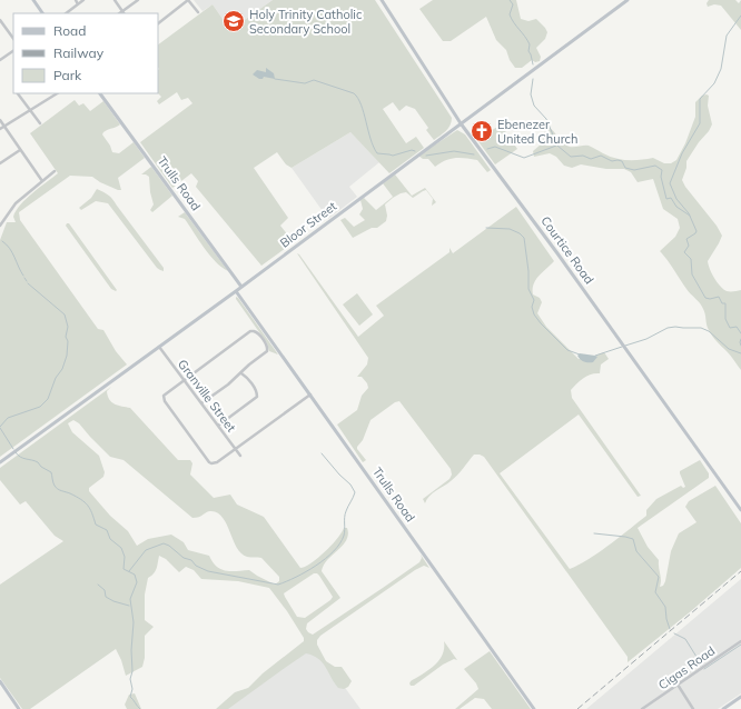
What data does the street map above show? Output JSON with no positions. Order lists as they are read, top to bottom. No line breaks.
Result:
{"streets":{"main road":["Trulls Road","Bloor Street","Courtice Road"],"street":["Granville Street","Cigas Road"]},"crossings":[["Trulls Road","Bloor Street"],["Bloor Street","Courtice Road"],["Bloor Street","Granville Street"]],"places":{"school or university":["Holy Trinity Catholic Secondary School"],"church":["Ebenezer United Church"]},"legend":["Road","Railway","Park"]}
